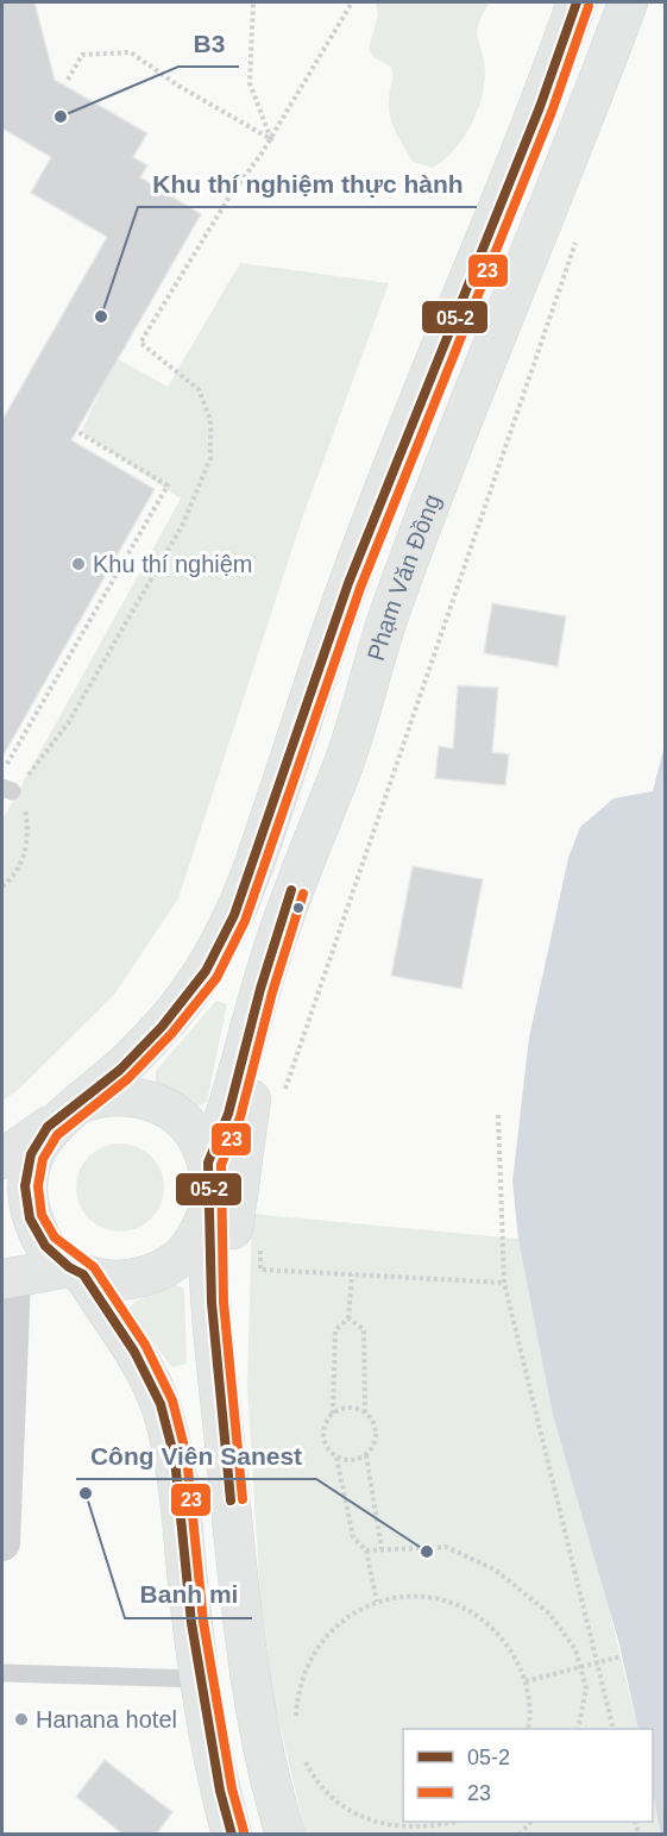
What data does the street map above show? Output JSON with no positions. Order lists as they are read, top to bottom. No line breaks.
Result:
{"streets":{"main road":["Phạm Văn Đồng"]},"places":["B3","Khu thí nghiệm thực hành","Khu thí nghiệm","Banh mi","Công Viên Sanest","Hanana hotel"],"lines":["transit line 05-2","transit line 23"],"legend":["05-2","23"]}
